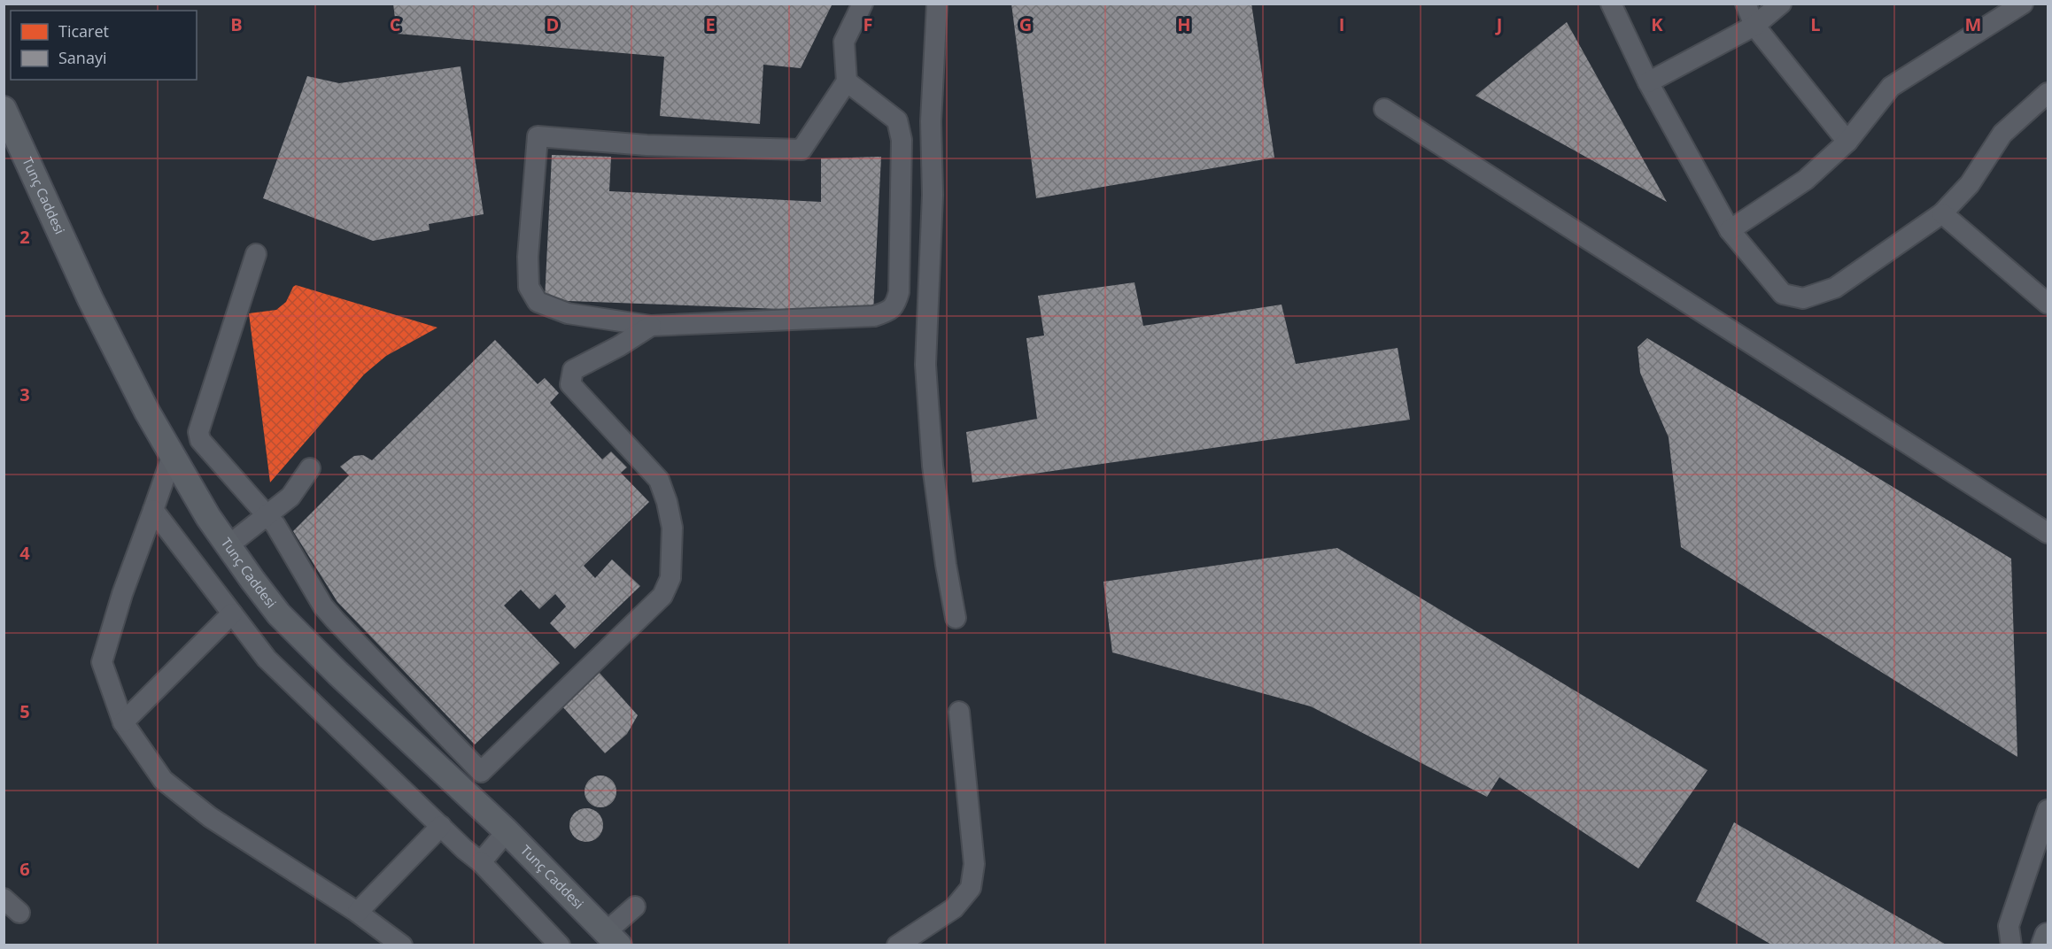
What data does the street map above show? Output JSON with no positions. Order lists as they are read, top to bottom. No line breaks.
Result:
{"streets":{"main road":["Tunç Caddesi"]},"legend":["Ticaret","Sanayi"],"grid":{"columns":["B","C","D","E","F","G","H","I","J","K","L","M"],"rows":["2","3","4","5","6"]}}
